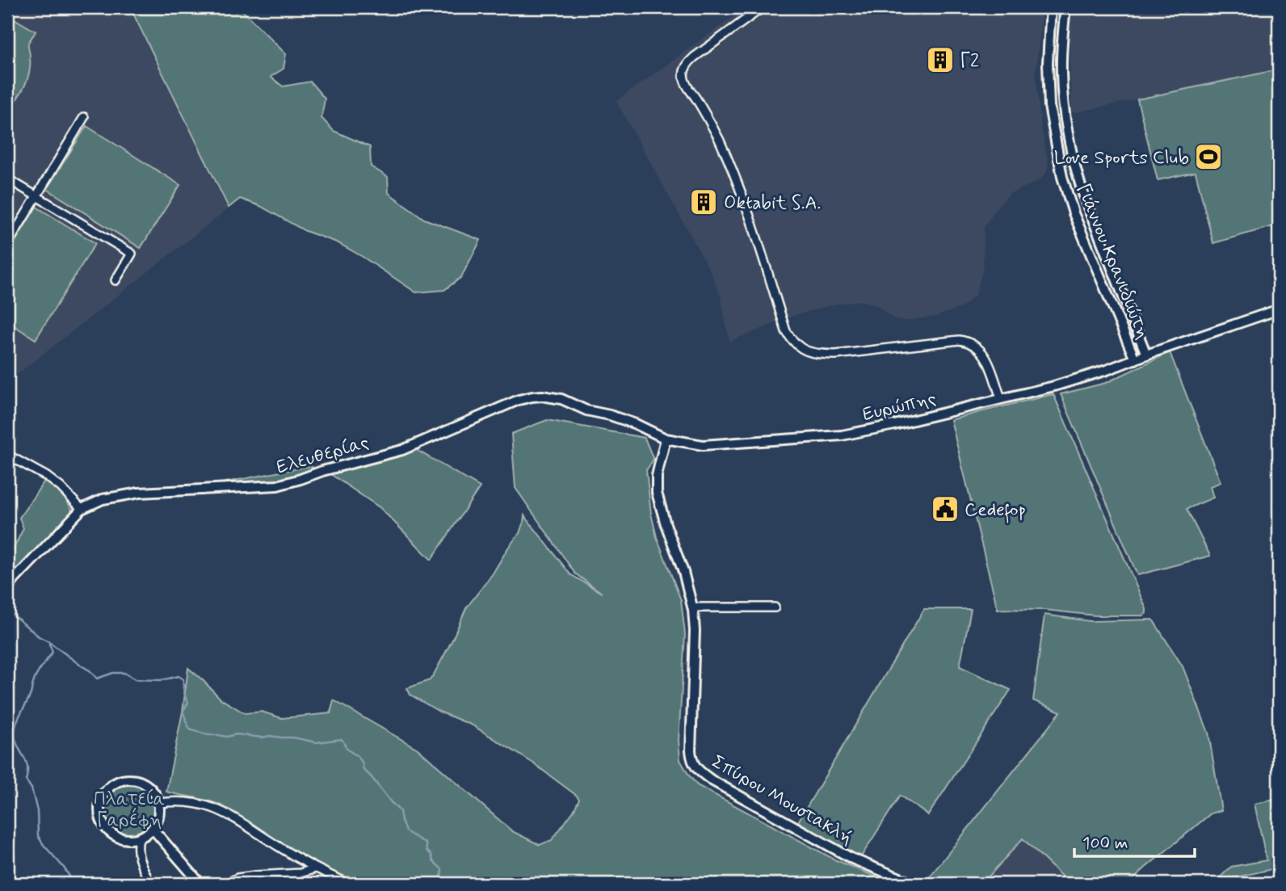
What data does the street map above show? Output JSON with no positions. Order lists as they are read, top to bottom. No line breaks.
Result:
{"streets":{"street":["Γιάννου Κρανιδιώτη","Ευρώπης","Ελευθερίας","Σπύρου Μουστακλή"]},"crossings":[["Γιάννου Κρανιδιώτη","Ευρώπης"],["Ευρώπης","Ελευθερίας"],["Ευρώπης","Σπύρου Μουστακλή"],["Ελευθερίας","Σπύρου Μουστακλή"]],"parks":["Πλατεία Γαρέφη"],"places":{"building":["Γ2","Oktabit S.A."],"sports":["Love Sports Club"],"public building":["Cedefop"]},"scale_bar":"100 m"}
